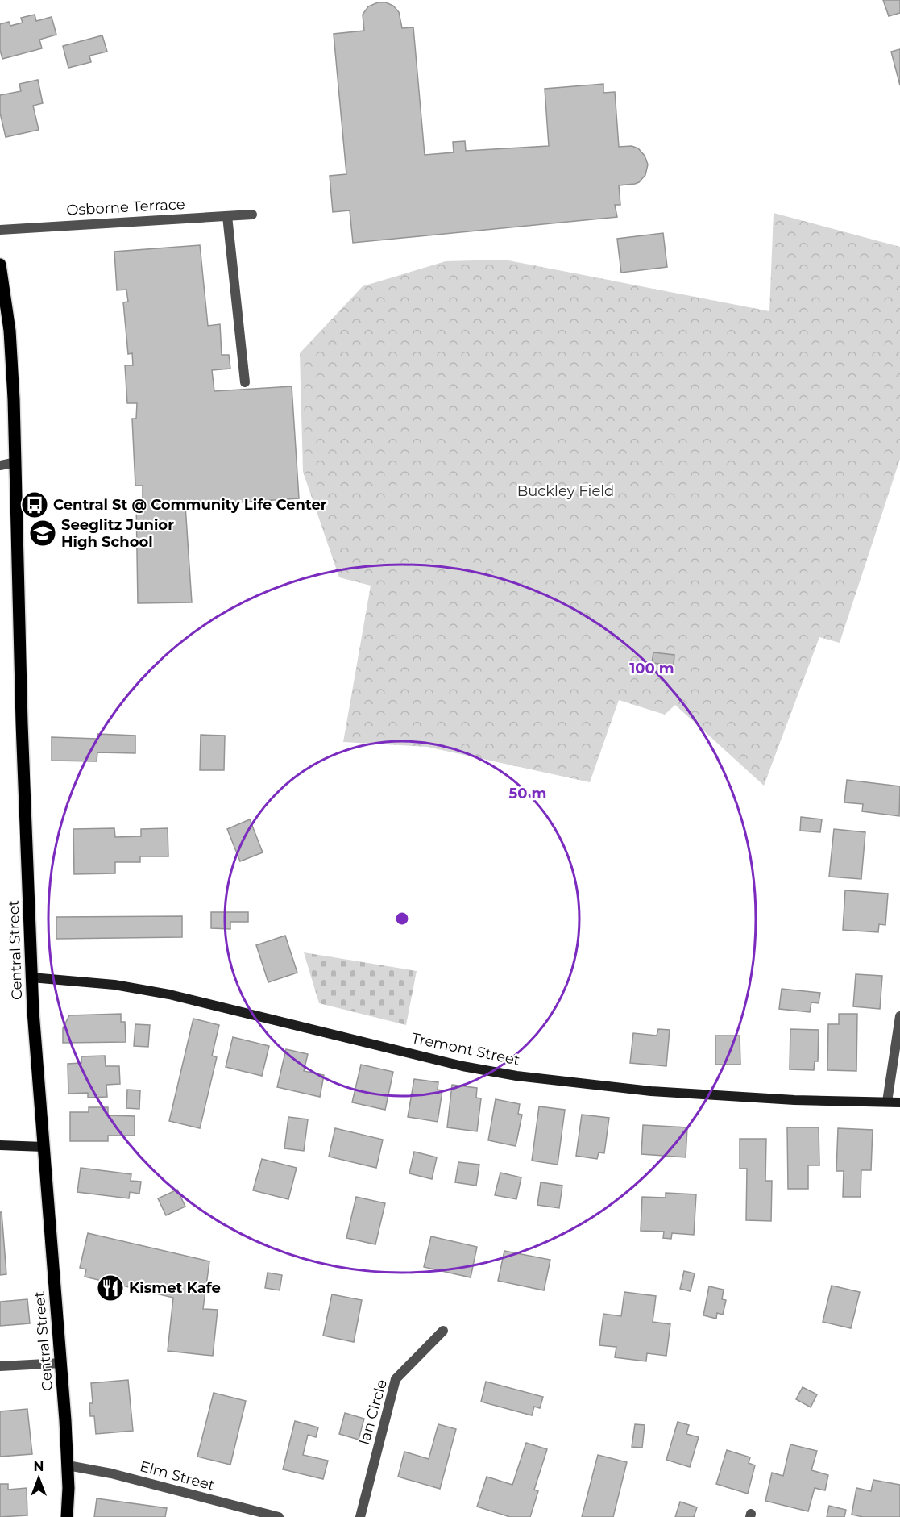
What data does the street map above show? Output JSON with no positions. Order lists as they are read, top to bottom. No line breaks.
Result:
{"streets":{"main road":["Central Street"],"street":["Osborne Terrace","Tremont Street","Ian Circle","Elm Street"]},"crossings":[["Central Street","Tremont Street"],["Central Street","Elm Street"]],"parks":["Buckley Field"],"places":{"bus stop":["Central St @ Community Life Center"],"school or university":["Seeglitz Junior High School"],"restaurant":["Kismet Kafe"]},"north":"top","rings":["100 m","50 m"]}
